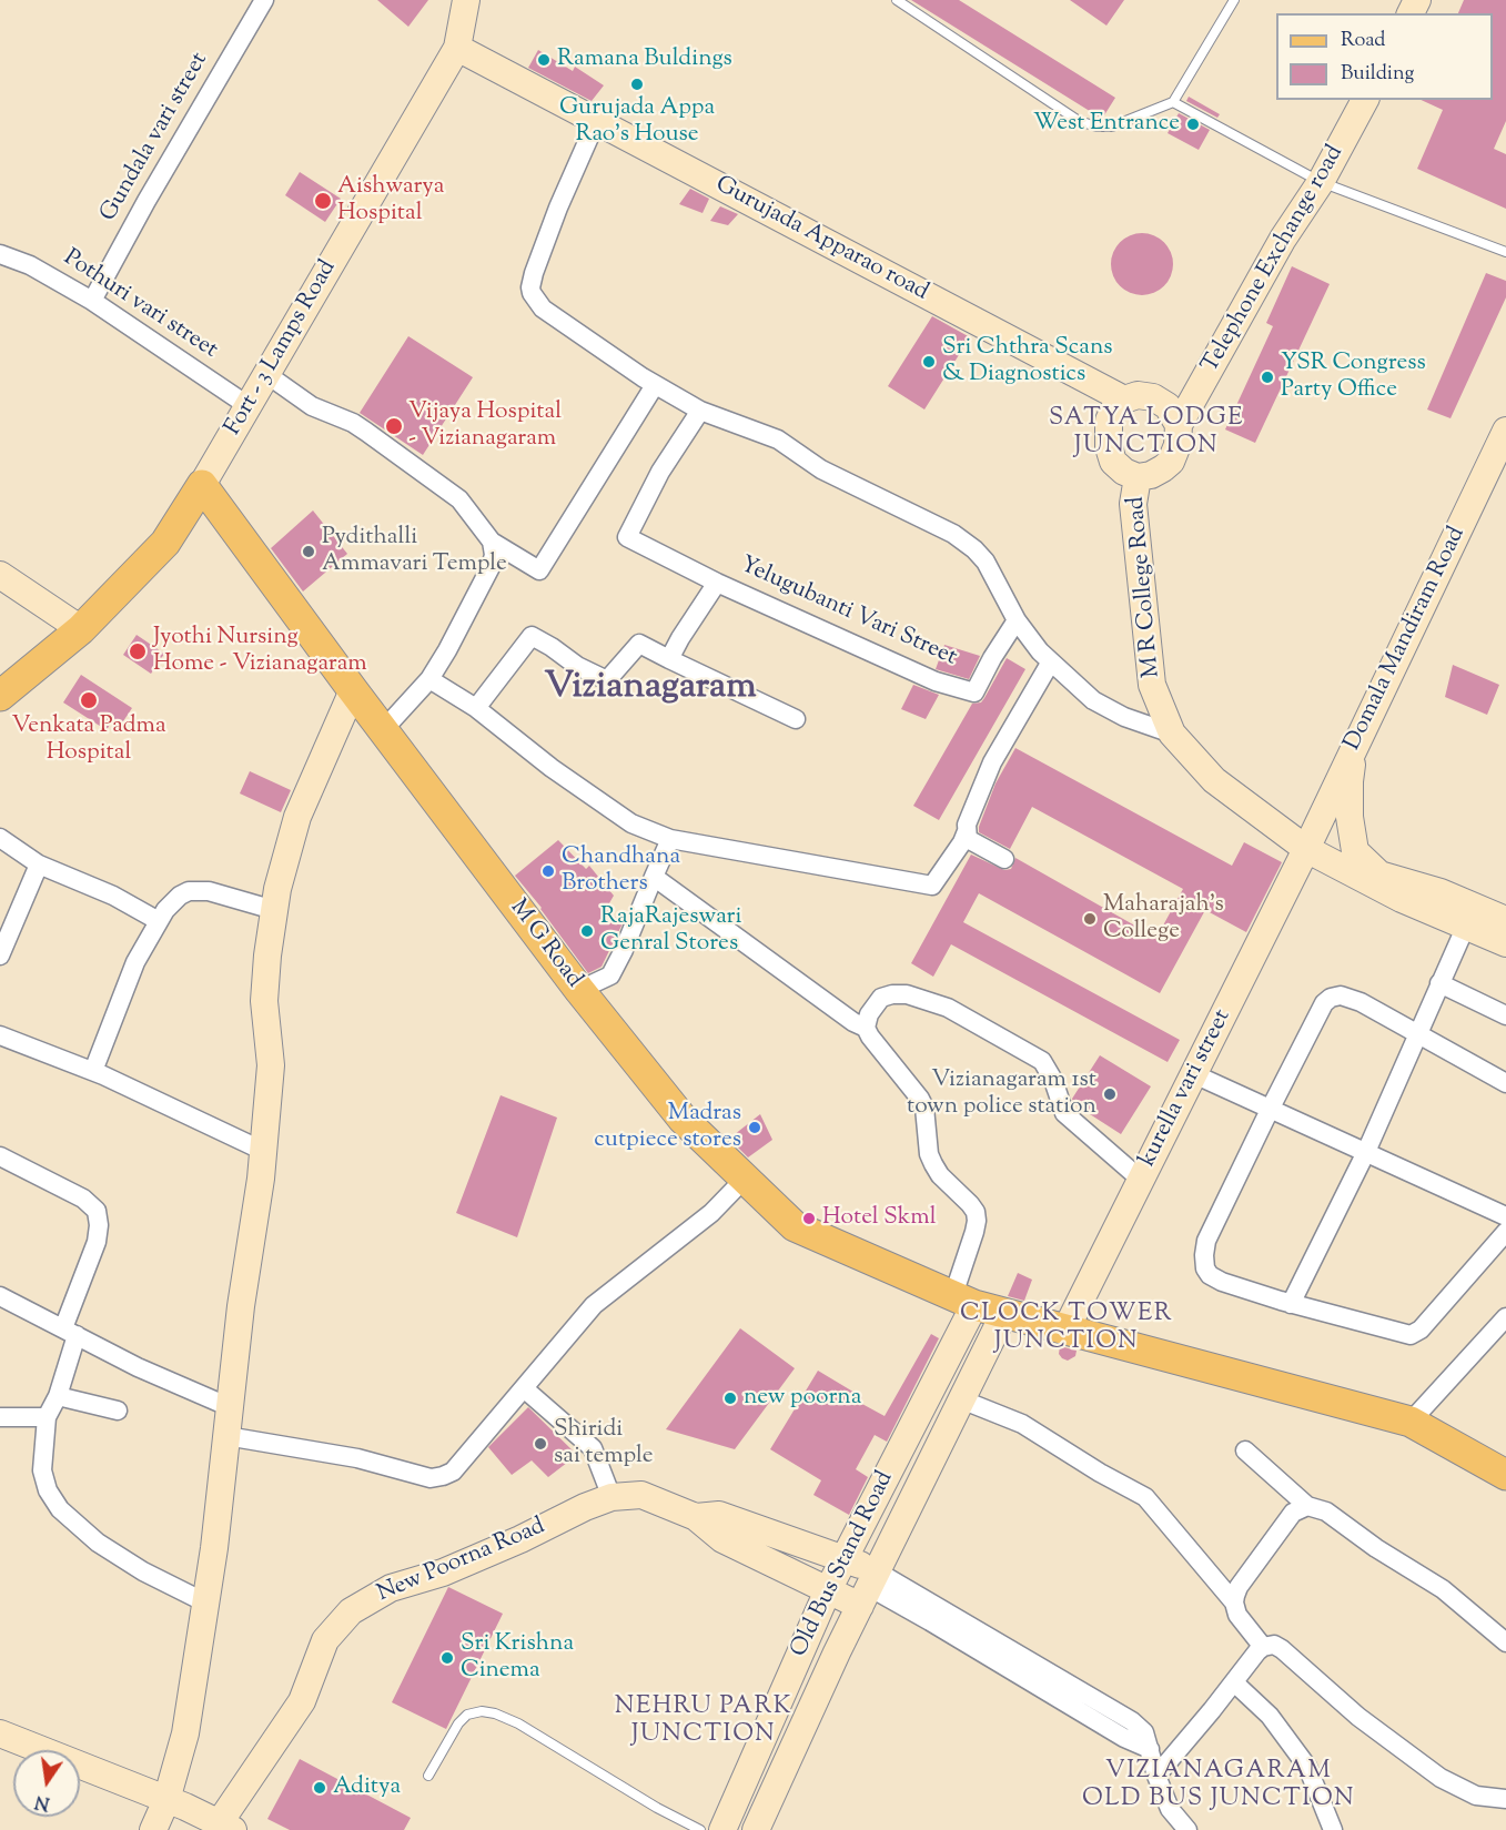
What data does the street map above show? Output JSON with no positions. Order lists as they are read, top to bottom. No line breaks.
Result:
{"streets":{"main road":["M G Road"],"street":["Gundala vari street","Gurujada Apparao road","Telephone Exchange road","Pothuri vari street","Fort - 3 Lamps Road","M R College Road","Yelugubanti Vari Street","Domala Mandiram Road","kurella vari street","New Poorna Road","Old Bus Stand Road"]},"crossings":[["Gundala vari street","Pothuri vari street"],["Gurujada Apparao road","Telephone Exchange road"],["Gurujada Apparao road","Fort - 3 Lamps Road"],["Gurujada Apparao road","M R College Road"],["Telephone Exchange road","M R College Road"],["Pothuri vari street","Fort - 3 Lamps Road"],["Fort - 3 Lamps Road","M G Road"],["M R College Road","Domala Mandiram Road"],["M R College Road","kurella vari street"],["Domala Mandiram Road","kurella vari street"],["M G Road","kurella vari street"],["M G Road","Old Bus Stand Road"]],"districts":["SATYA LODGE JUNCTION","Vizianagaram","CLOCK TOWER JUNCTION","NEHRU PARK JUNCTION","VIZIANAGARAM OLD BUS JUNCTION"],"places":["Ramana Buldings","Gurujada Appa Rao's House","West Entrance","Aishwarya Hospital","Sri Chthra Scans & Diagnostics","YSR Congress Party Office","Vijaya Hospital - Vizianagaram","Pydithalli Ammavari Temple","Jyothi Nursing Home - Vizianagaram","Venkata Padma Hospital","Chandhana Brothers","Maharajah's College","RajaRajeswari Genral Stores","Vizianagaram 1st town police station","Madras cutpiece stores","Hotel Skml","new poorna","Shiridi sai temple","Sri Krishna Cinema","Aditya"],"legend":["Road","Building"],"north":"bottom"}
